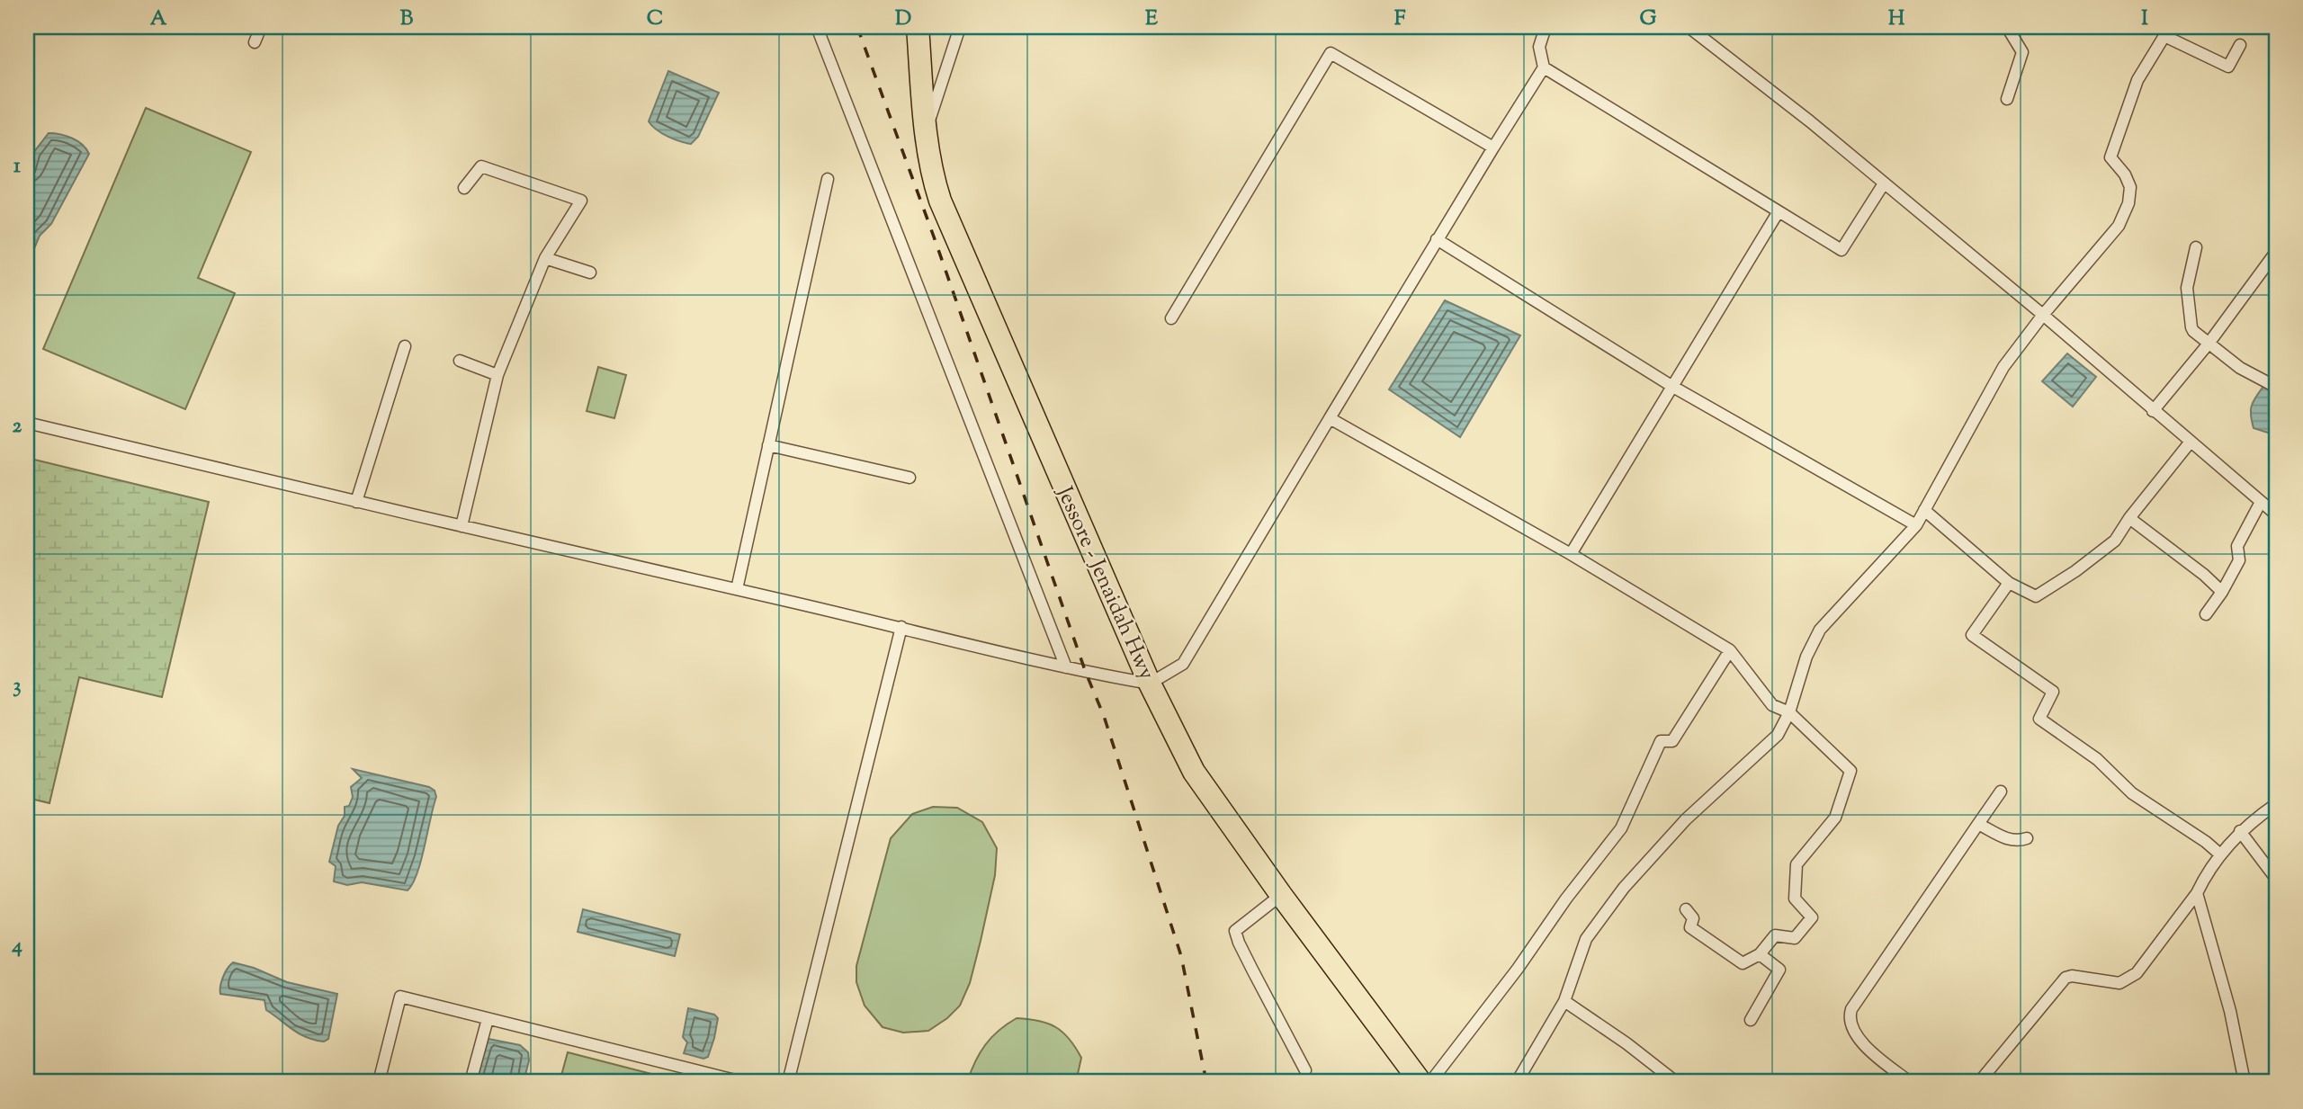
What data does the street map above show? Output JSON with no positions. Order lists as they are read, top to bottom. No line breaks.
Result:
{"streets":{"highway":["Jessore - Jenaidah Hwy"]},"grid":{"columns":["A","B","C","D","E","F","G","H","I"],"rows":["1","2","3","4"]}}
